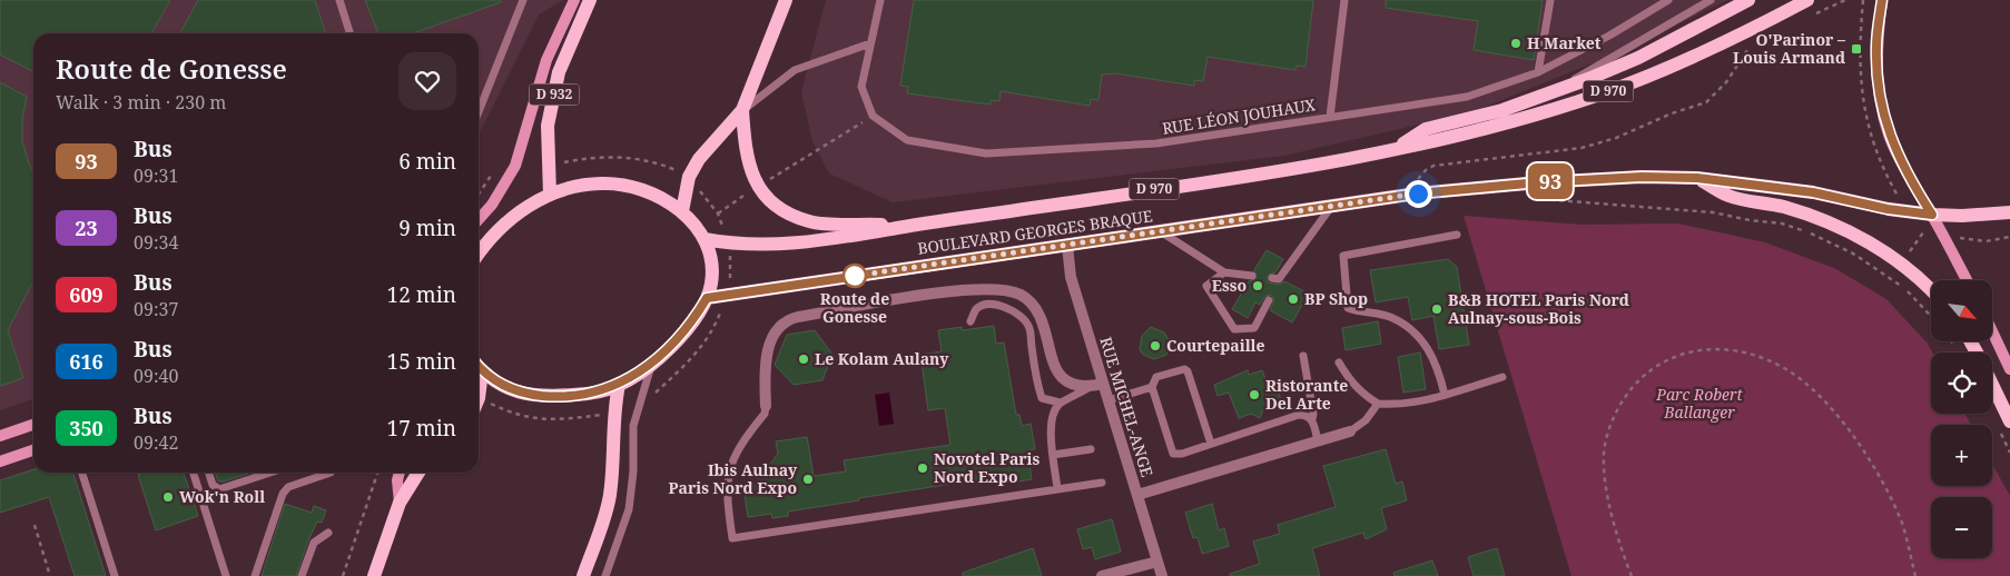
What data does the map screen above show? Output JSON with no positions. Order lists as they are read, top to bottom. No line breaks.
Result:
{"streets":{"main road":["D 970","D 932","BOULEVARD GEORGES BRAQUE"],"street":["RUE MICHEL-ANGE"],"lane":["RUE LÉON JOUHAUX"]},"crossings":[["BOULEVARD GEORGES BRAQUE","RUE MICHEL-ANGE"]],"parks":["Parc Robert Ballanger"],"places":{"other":["H Market","Route de Gonesse","Esso","BP Shop","B&B HOTEL Paris Nord Aulnay-sous-Bois","Courtepaille","Le Kolam Aulany","Ristorante Del Arte","Novotel Paris Nord Expo","Ibis Aulnay Paris Nord Expo","Wok'n Roll"],"transit":["O'Parinor – Louis Armand"]},"lines":["bus line 93"],"north":"bottom right","page":{"on_map":"93","heading":["Route de Gonesse","Walk · 3 min · 230 m"],"list":[{"mark":"93","name":"Bus","note":"09:31","value":"6 min"},{"mark":"23","name":"Bus","note":"09:34","value":"9 min"},{"mark":"609","name":"Bus","note":"09:37","value":"12 min"},{"mark":"616","name":"Bus","note":"09:40","value":"15 min"},{"mark":"350","name":"Bus","note":"09:42","value":"17 min"}],"map_buttons":["+","−"]}}
